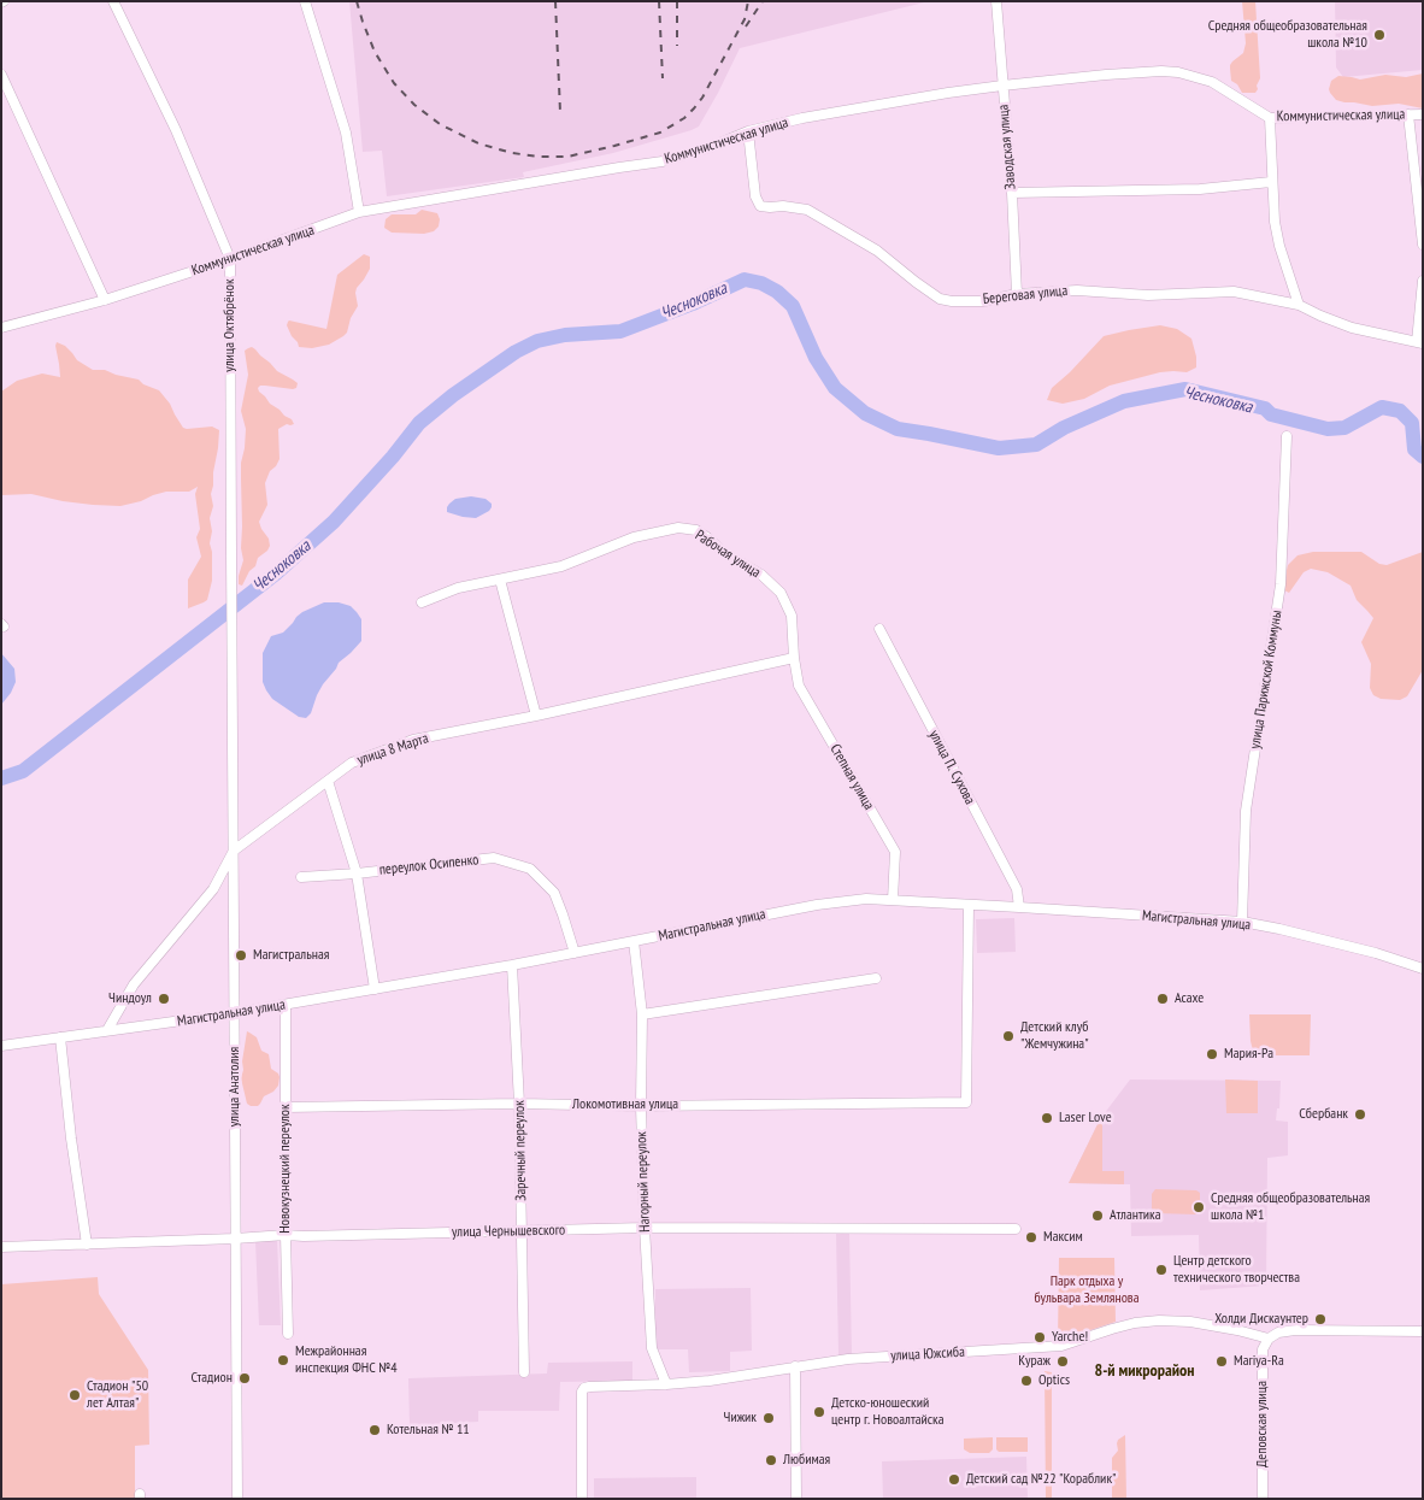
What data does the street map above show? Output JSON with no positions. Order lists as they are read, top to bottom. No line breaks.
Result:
{"streets":{"street":["Коммунистическая улица","Заводская улица","Береговая улица","улица Октябрёнок","Рабочая улица","улица Парижской Коммуны","улица 8 Марта","улица П. Сухова","Степная улица","переулок Осипенко","Магистральная улица","улица Анатолия","Локомотивная улица","Заречный переулок","Новокузнецкий переулок","Нагорный переулок","улица Чернышевского","улица Южсиба","Деповская улица"]},"crossings":[["Коммунистическая улица","Заводская улица"],["Коммунистическая улица","Береговая улица"],["Коммунистическая улица","улица Октябрёнок"],["Заводская улица","Береговая улица"],["улица Октябрёнок","улица Анатолия"],["Рабочая улица","улица 8 Марта"],["Рабочая улица","Степная улица"],["улица Парижской Коммуны","Магистральная улица"],["улица 8 Марта","Степная улица"],["улица 8 Марта","Магистральная улица"],["улица 8 Марта","улица Анатолия"],["улица П. Сухова","Магистральная улица"],["Степная улица","Магистральная улица"],["переулок Осипенко","Магистральная улица"],["Магистральная улица","улица Анатолия"],["Магистральная улица","Локомотивная улица"],["Магистральная улица","Заречный переулок"],["Магистральная улица","Новокузнецкий переулок"],["Магистральная улица","Нагорный переулок"],["улица Анатолия","улица Чернышевского"],["Локомотивная улица","Заречный переулок"],["Локомотивная улица","Новокузнецкий переулок"],["Локомотивная улица","Нагорный переулок"],["Заречный переулок","улица Чернышевского"],["Новокузнецкий переулок","улица Чернышевского"],["Нагорный переулок","улица Чернышевского"],["Нагорный переулок","улица Южсиба"],["улица Южсиба","Деповская улица"]],"districts":["8-й микрорайон"],"water":["Чесноковка"],"parks":["Парк отдыха у бульвара Землянова"],"places":["Средняя общеобразовательная школа №10","Магистральная","Чиндоул","Асахе","Детский клуб \"Жемчужина\"","Мария-Ра","Сбербанк","Laser Love","Средняя общеобразовательная школа №1","Атлантика","Максим","Центр детского технического творчества","Холди Дискаунтер","Yarche!","Межрайонная инспекция ФНС №4","Кураж","Mariya-Ra","Стадион","Optics","Стадион \"50 лет Алтая\"","Детско-юношеский центр г. Новоалтайска","Чижик","Котельная № 11","Любимая","Детский сад №22 \"Кораблик\""]}
